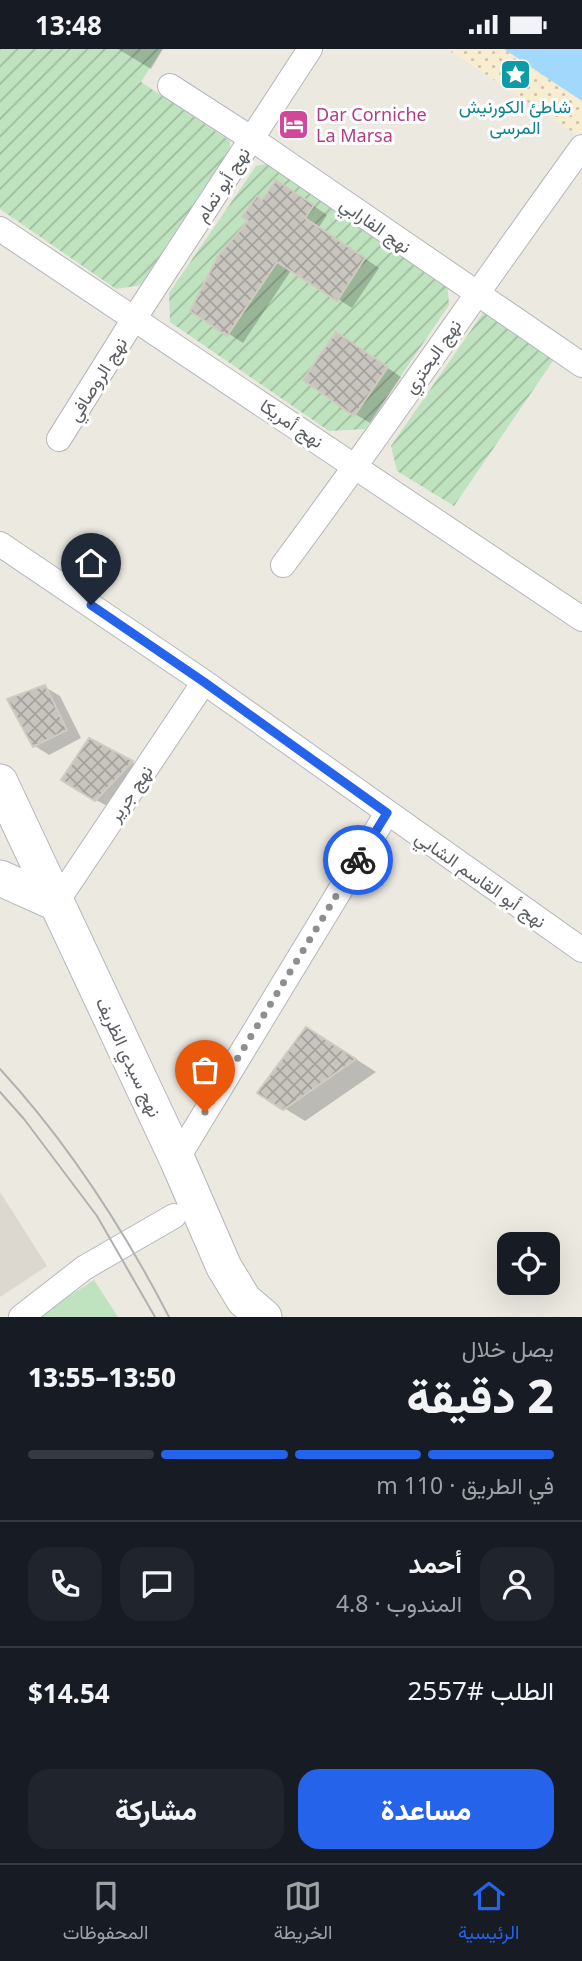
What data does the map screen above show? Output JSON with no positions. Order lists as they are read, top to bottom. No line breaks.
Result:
{"streets":{"street":["نهج أبو تمام","نهج الفارابي","نهج البحتري","نهج الروصافي","نهج أمريكا","نهج جرير","نهج أبو القاسم الشابي","نهج سيدي الظريف"]},"crossings":[["نهج أبو تمام","نهج الفارابي"],["نهج أبو تمام","نهج الروصافي"],["نهج أبو تمام","نهج أمريكا"],["نهج الفارابي","نهج البحتري"],["نهج البحتري","نهج أمريكا"],["نهج الروصافي","نهج أمريكا"],["نهج جرير","نهج أبو القاسم الشابي"],["نهج جرير","نهج سيدي الظريف"]],"places":{"place":["شاطئ الكورنيش المرسى"],"hotel":["Dar Corniche La Marsa"]},"page":{"status":"13:48","heading":["2 دقيقة","يصل خلال","13:50–13:55"],"panel":["أحمد","المندوب · 4.8","الطلب #2557","$14.54"],"bar":"في الطريق · 110 m","buttons":["مساعدة","مشاركة"],"tabs":["الرئيسية","الخريطة","المحفوظات"]}}
